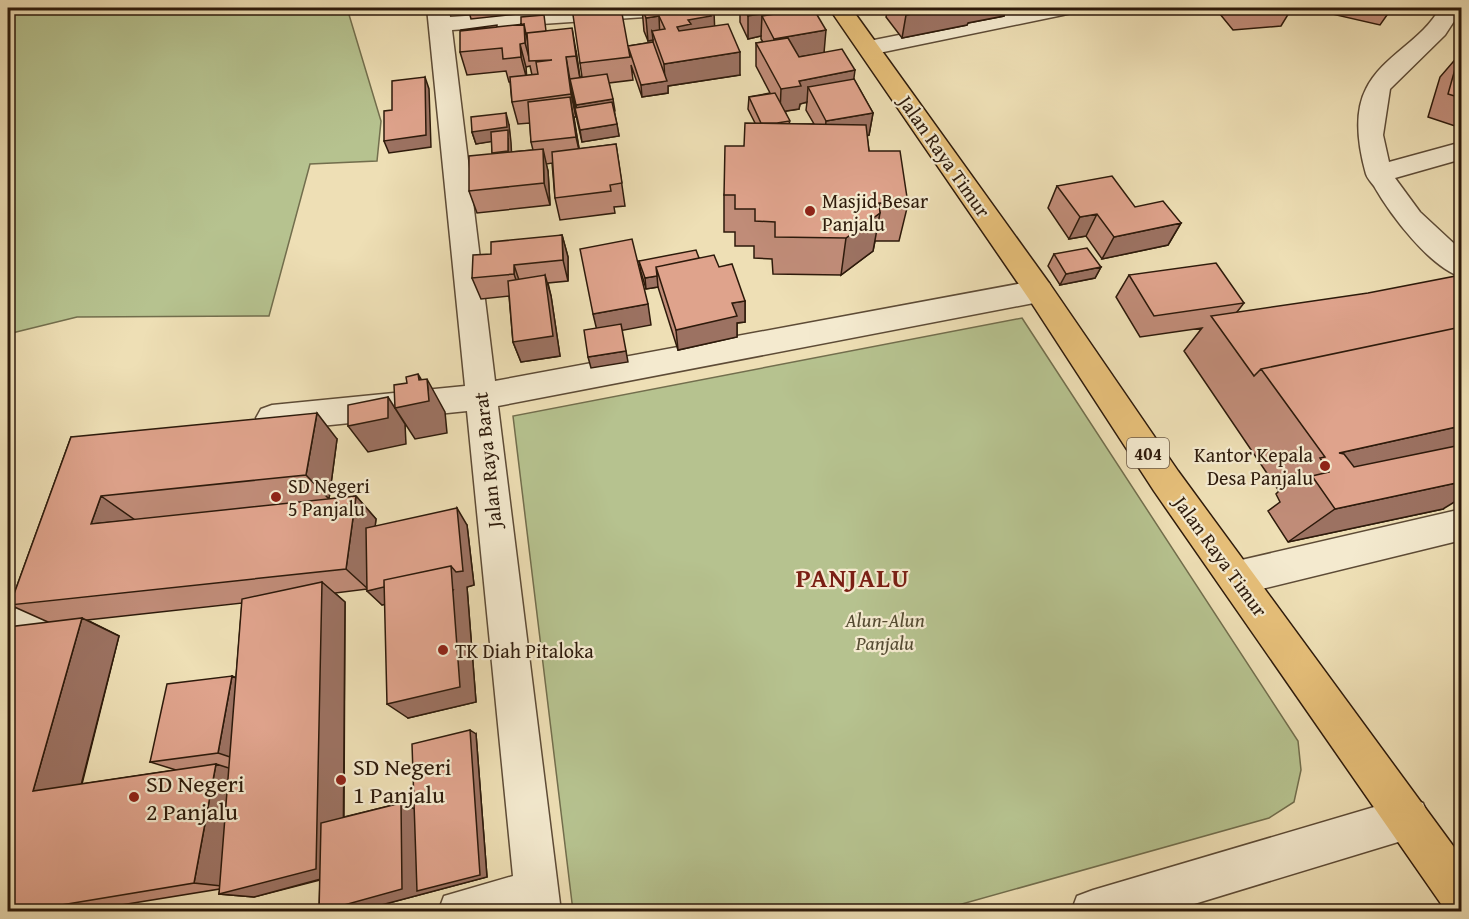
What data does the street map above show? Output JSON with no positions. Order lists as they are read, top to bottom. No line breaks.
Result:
{"streets":{"main road":["Jalan Raya Timur","404"],"street":["Jalan Raya Barat"]},"districts":["PANJALU"],"parks":["Alun-Alun Panjalu"],"places":["Masjid Besar Panjalu","Kantor Kepala Desa Panjalu","SD Negeri 5 Panjalu","TK Diah Pitaloka","SD Negeri 1 Panjalu","SD Negeri 2 Panjalu"]}
